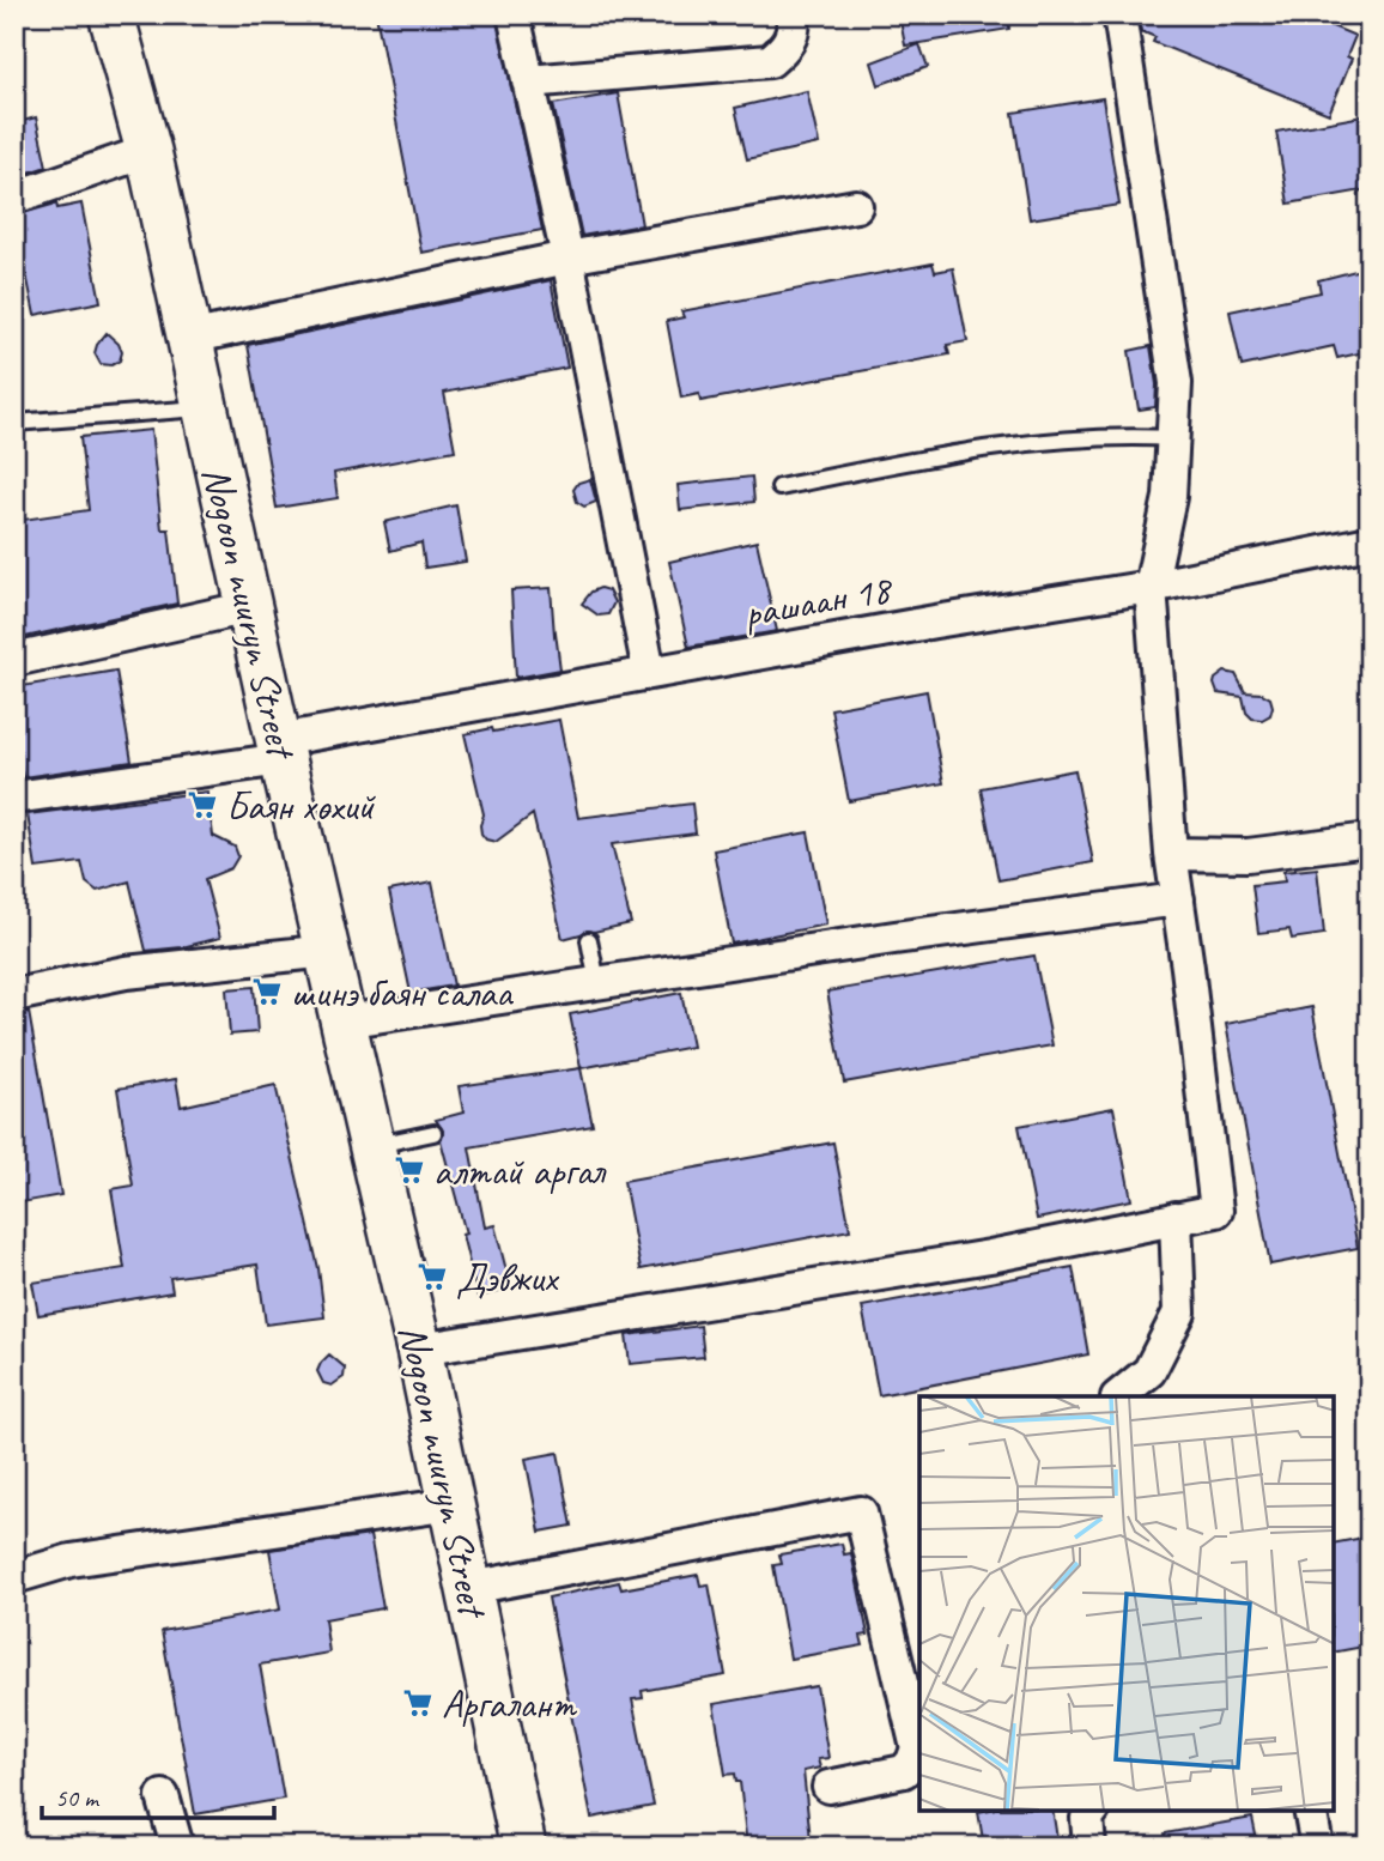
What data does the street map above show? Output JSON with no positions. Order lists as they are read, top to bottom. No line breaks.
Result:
{"streets":{"main road":["Nogoon nuuryn Street"],"street":["рашаан 18"]},"crossings":[["рашаан 18","Nogoon nuuryn Street"]],"places":{"supermarket":["Баян хөхий","шинэ баян салаа","алтай аргал","Дэвжих","Аргалант"]},"scale_bar":"50 m"}
